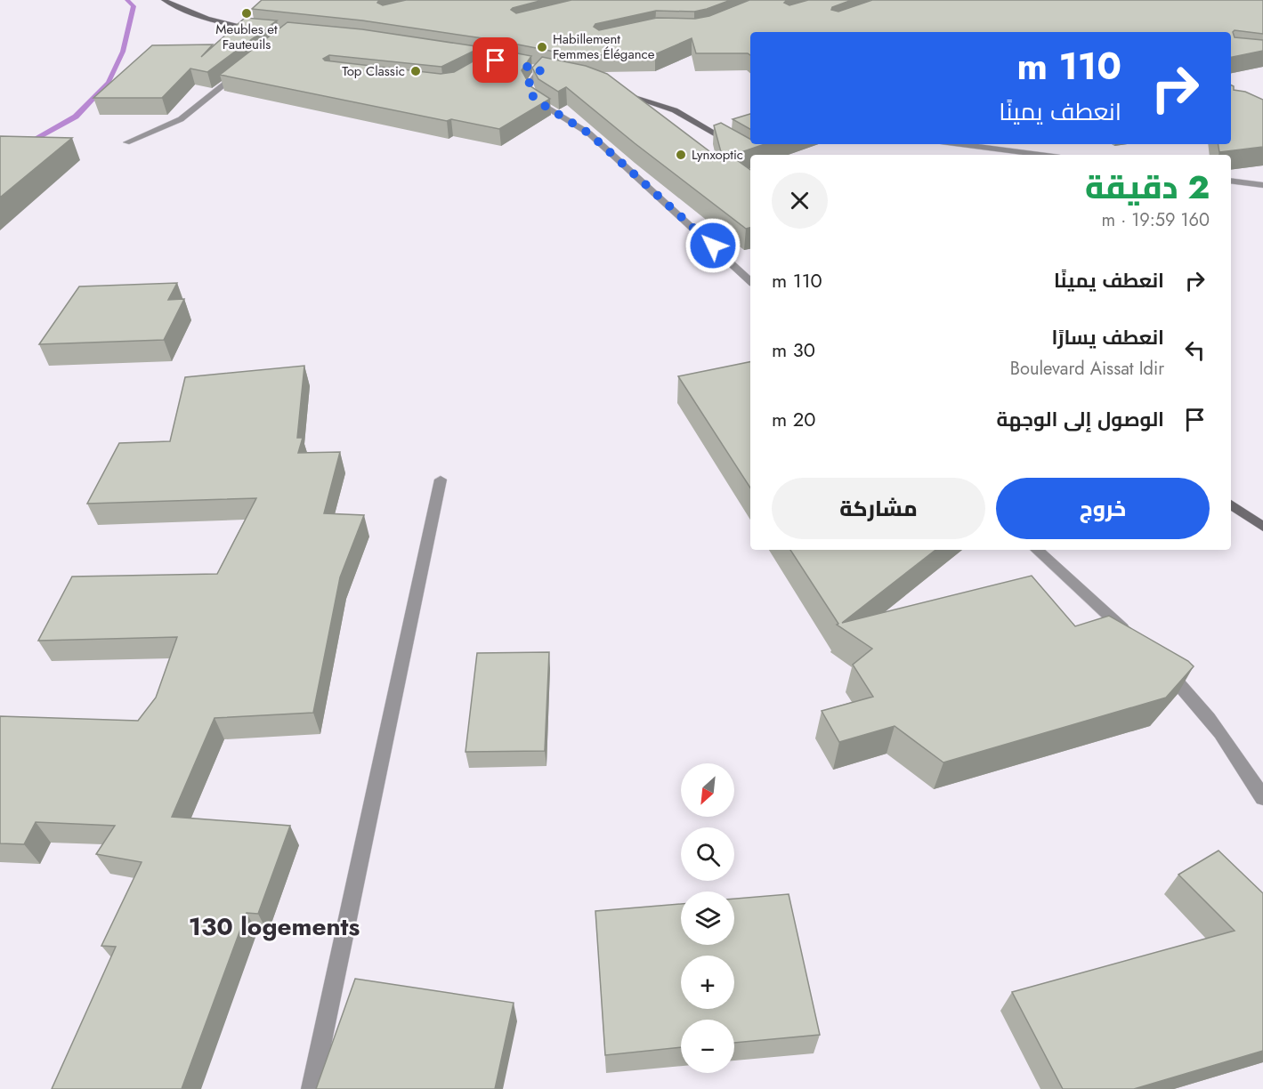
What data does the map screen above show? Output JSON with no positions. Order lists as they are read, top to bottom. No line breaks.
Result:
{"districts":["130 logements"],"places":["Meubles et Fauteuils","Habillement Femmes Élégance","Top Classic","Lynxoptic"],"north":"bottom left","page":{"turn":["110 m","انعطف يمينًا"],"heading":["2 دقيقة","160 m · 19:59"],"list":[{"name":"انعطف يمينًا","value":"110 m"},{"name":"انعطف يسارًا","note":"Boulevard Aissat Idir","value":"30 m"},{"name":"الوصول إلى الوجهة","value":"20 m"}],"buttons":["خروج","مشاركة"],"map_buttons":["+","−"]}}
